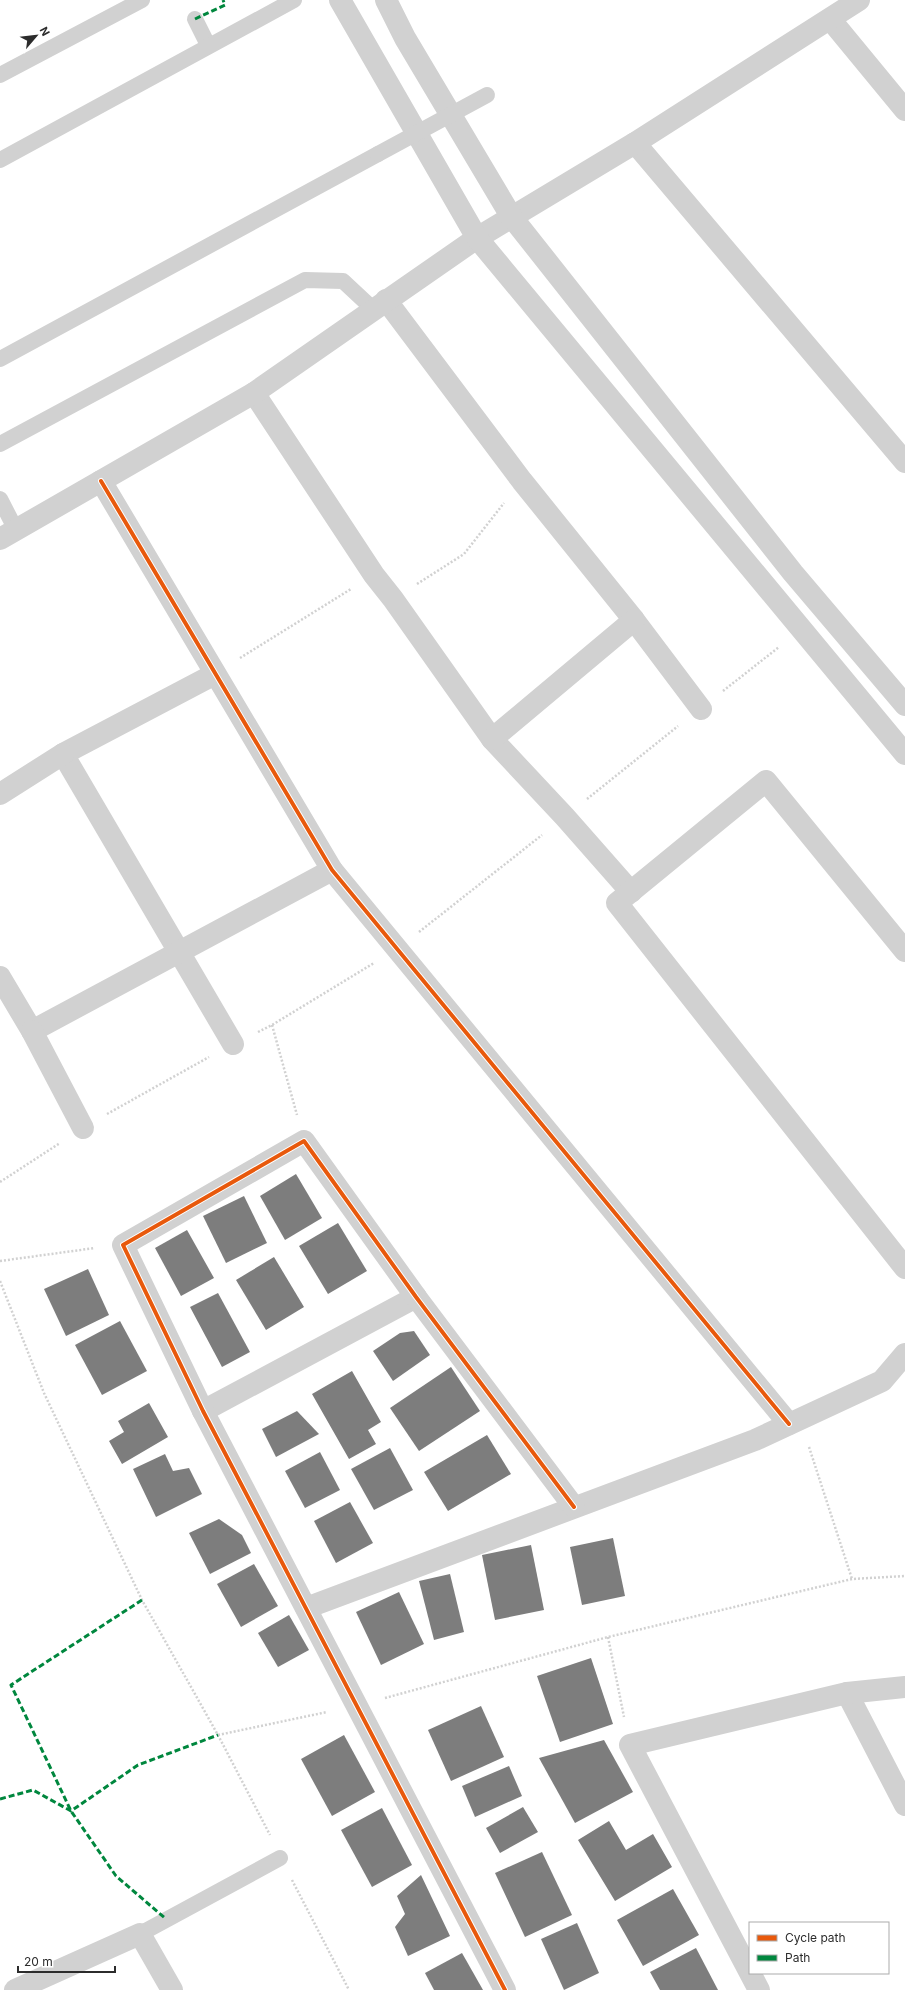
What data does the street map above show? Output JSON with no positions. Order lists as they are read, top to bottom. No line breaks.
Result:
{"legend":["Cycle path","Path"],"scale_bar":"20 m","north":"top right"}
